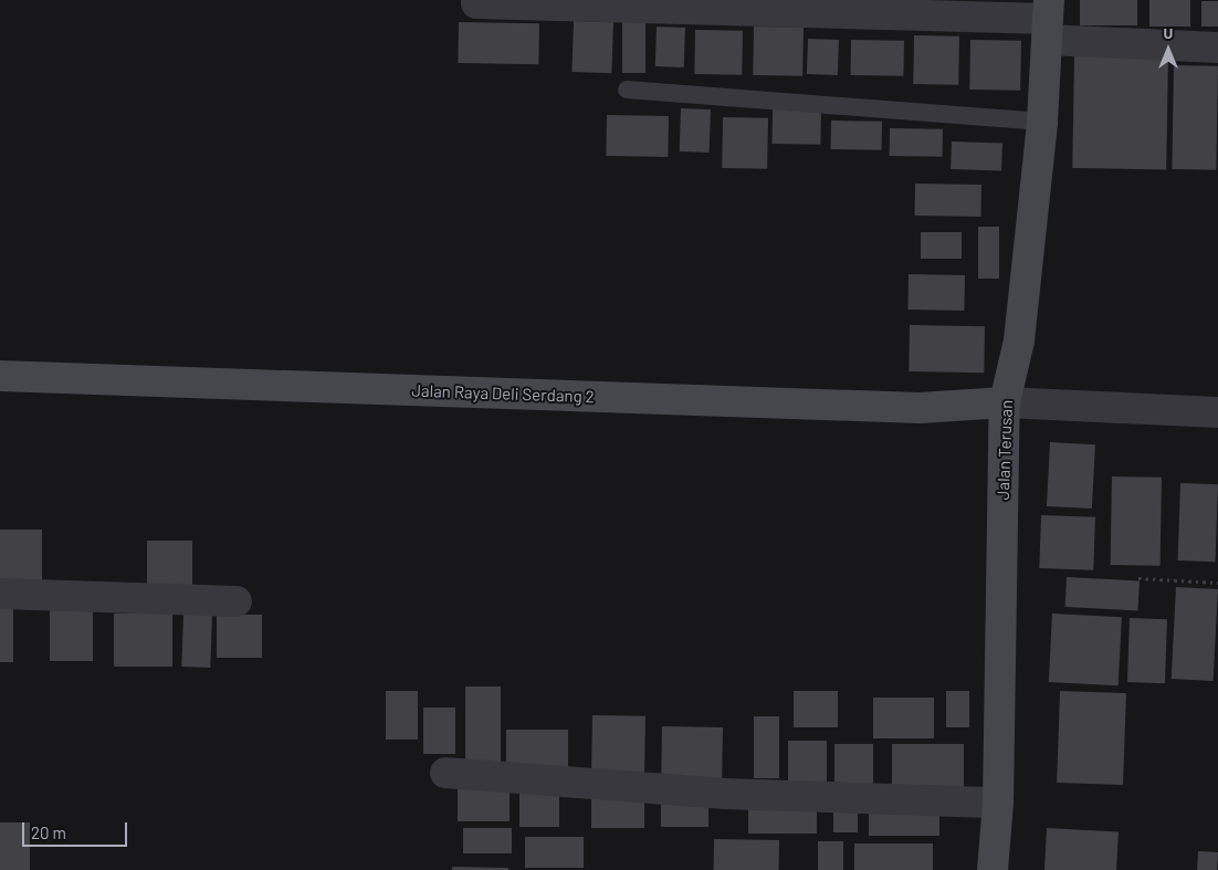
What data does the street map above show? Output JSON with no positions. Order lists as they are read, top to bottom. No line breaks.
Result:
{"streets":{"street":["Jalan Raya Deli Serdang 2","Jalan Terusan"]},"crossings":[["Jalan Raya Deli Serdang 2","Jalan Terusan"]],"scale_bar":"20 m","north":"top"}
